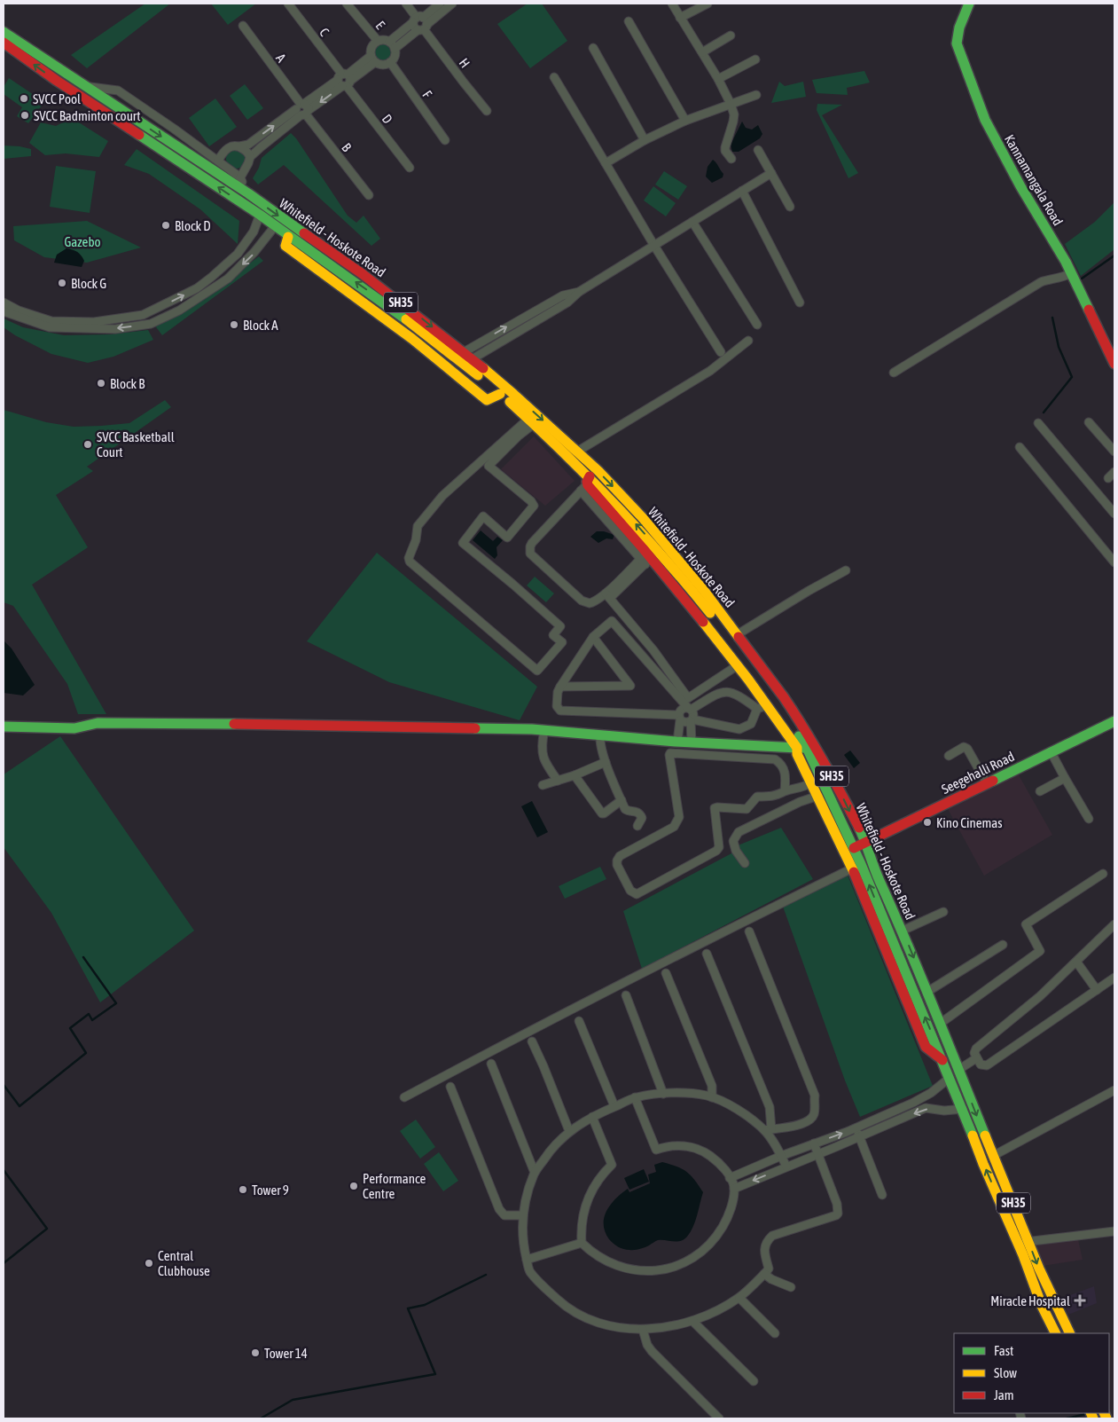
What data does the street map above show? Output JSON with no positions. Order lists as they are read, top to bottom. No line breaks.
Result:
{"streets":{"main road":["Kannamangala Road","Whitefield - Hoskote Road","SH35","Seegehalli Road"],"street":["E","C","A","H","F","D","B"]},"crossings":[["E","F"],["C","D"],["A","B"],["Whitefield - Hoskote Road","Seegehalli Road"]],"parks":["Gazebo"],"places":{"other":["SVCC Pool","SVCC Badminton court","Block D","Block G","Block A","Block B","SVCC Basketball Court","Kino Cinemas","Performance Centre","Tower 9","Central Clubhouse","Tower 14"],"health":["Miracle Hospital"]},"legend":["Fast","Slow","Jam"]}
